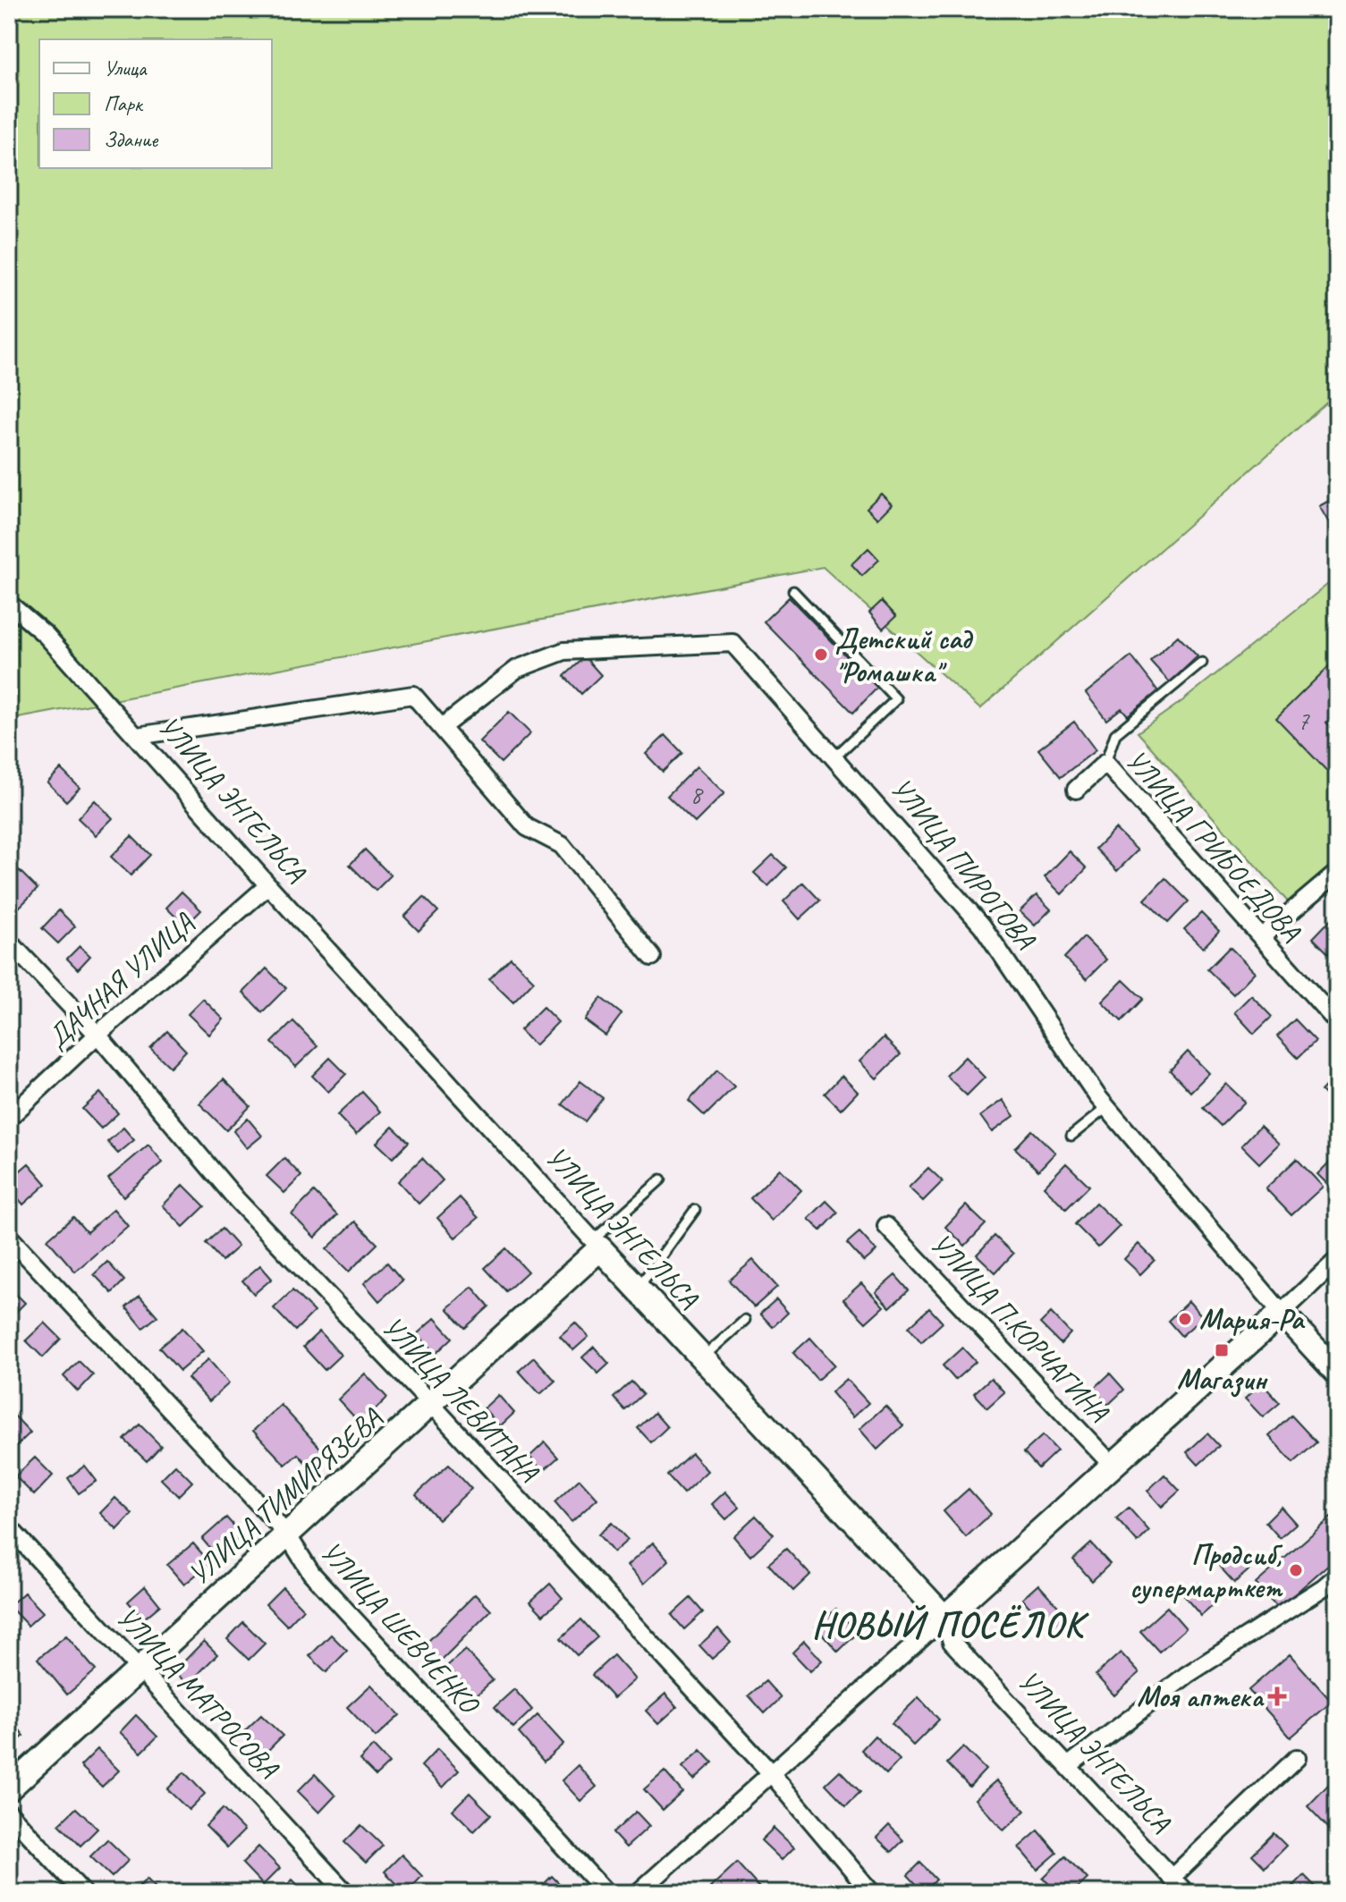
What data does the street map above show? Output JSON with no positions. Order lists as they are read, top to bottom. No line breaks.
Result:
{"streets":{"street":["УЛИЦА ЭНГЕЛЬСА","УЛИЦА ГРИБОЕДОВА","УЛИЦА ПИРОГОВА","ДАЧНАЯ УЛИЦА","УЛИЦА П.КОРЧАГИНА","УЛИЦА ЛЕВИТАНА","УЛИЦА ТИМИРЯЗЕВА","УЛИЦА ШЕВЧЕНКО","УЛИЦА МАТРОСОВА"]},"crossings":[["УЛИЦА ЭНГЕЛЬСА","ДАЧНАЯ УЛИЦА"],["УЛИЦА ЭНГЕЛЬСА","УЛИЦА ТИМИРЯЗЕВА"],["ДАЧНАЯ УЛИЦА","УЛИЦА ЛЕВИТАНА"],["УЛИЦА ЛЕВИТАНА","УЛИЦА ТИМИРЯЗЕВА"],["УЛИЦА ТИМИРЯЗЕВА","УЛИЦА ШЕВЧЕНКО"],["УЛИЦА ТИМИРЯЗЕВА","УЛИЦА МАТРОСОВА"]],"districts":["НОВЫЙ ПОСЁЛОК"],"places":{"other":["Детский сад \"Ромашка\"","Мария-Ра","Продсиб, супермарткет"],"transit":["Магазин"],"health":["Моя аптека"]},"house_numbers":["7","8"],"legend":["Улица","Парк","Здание"]}
